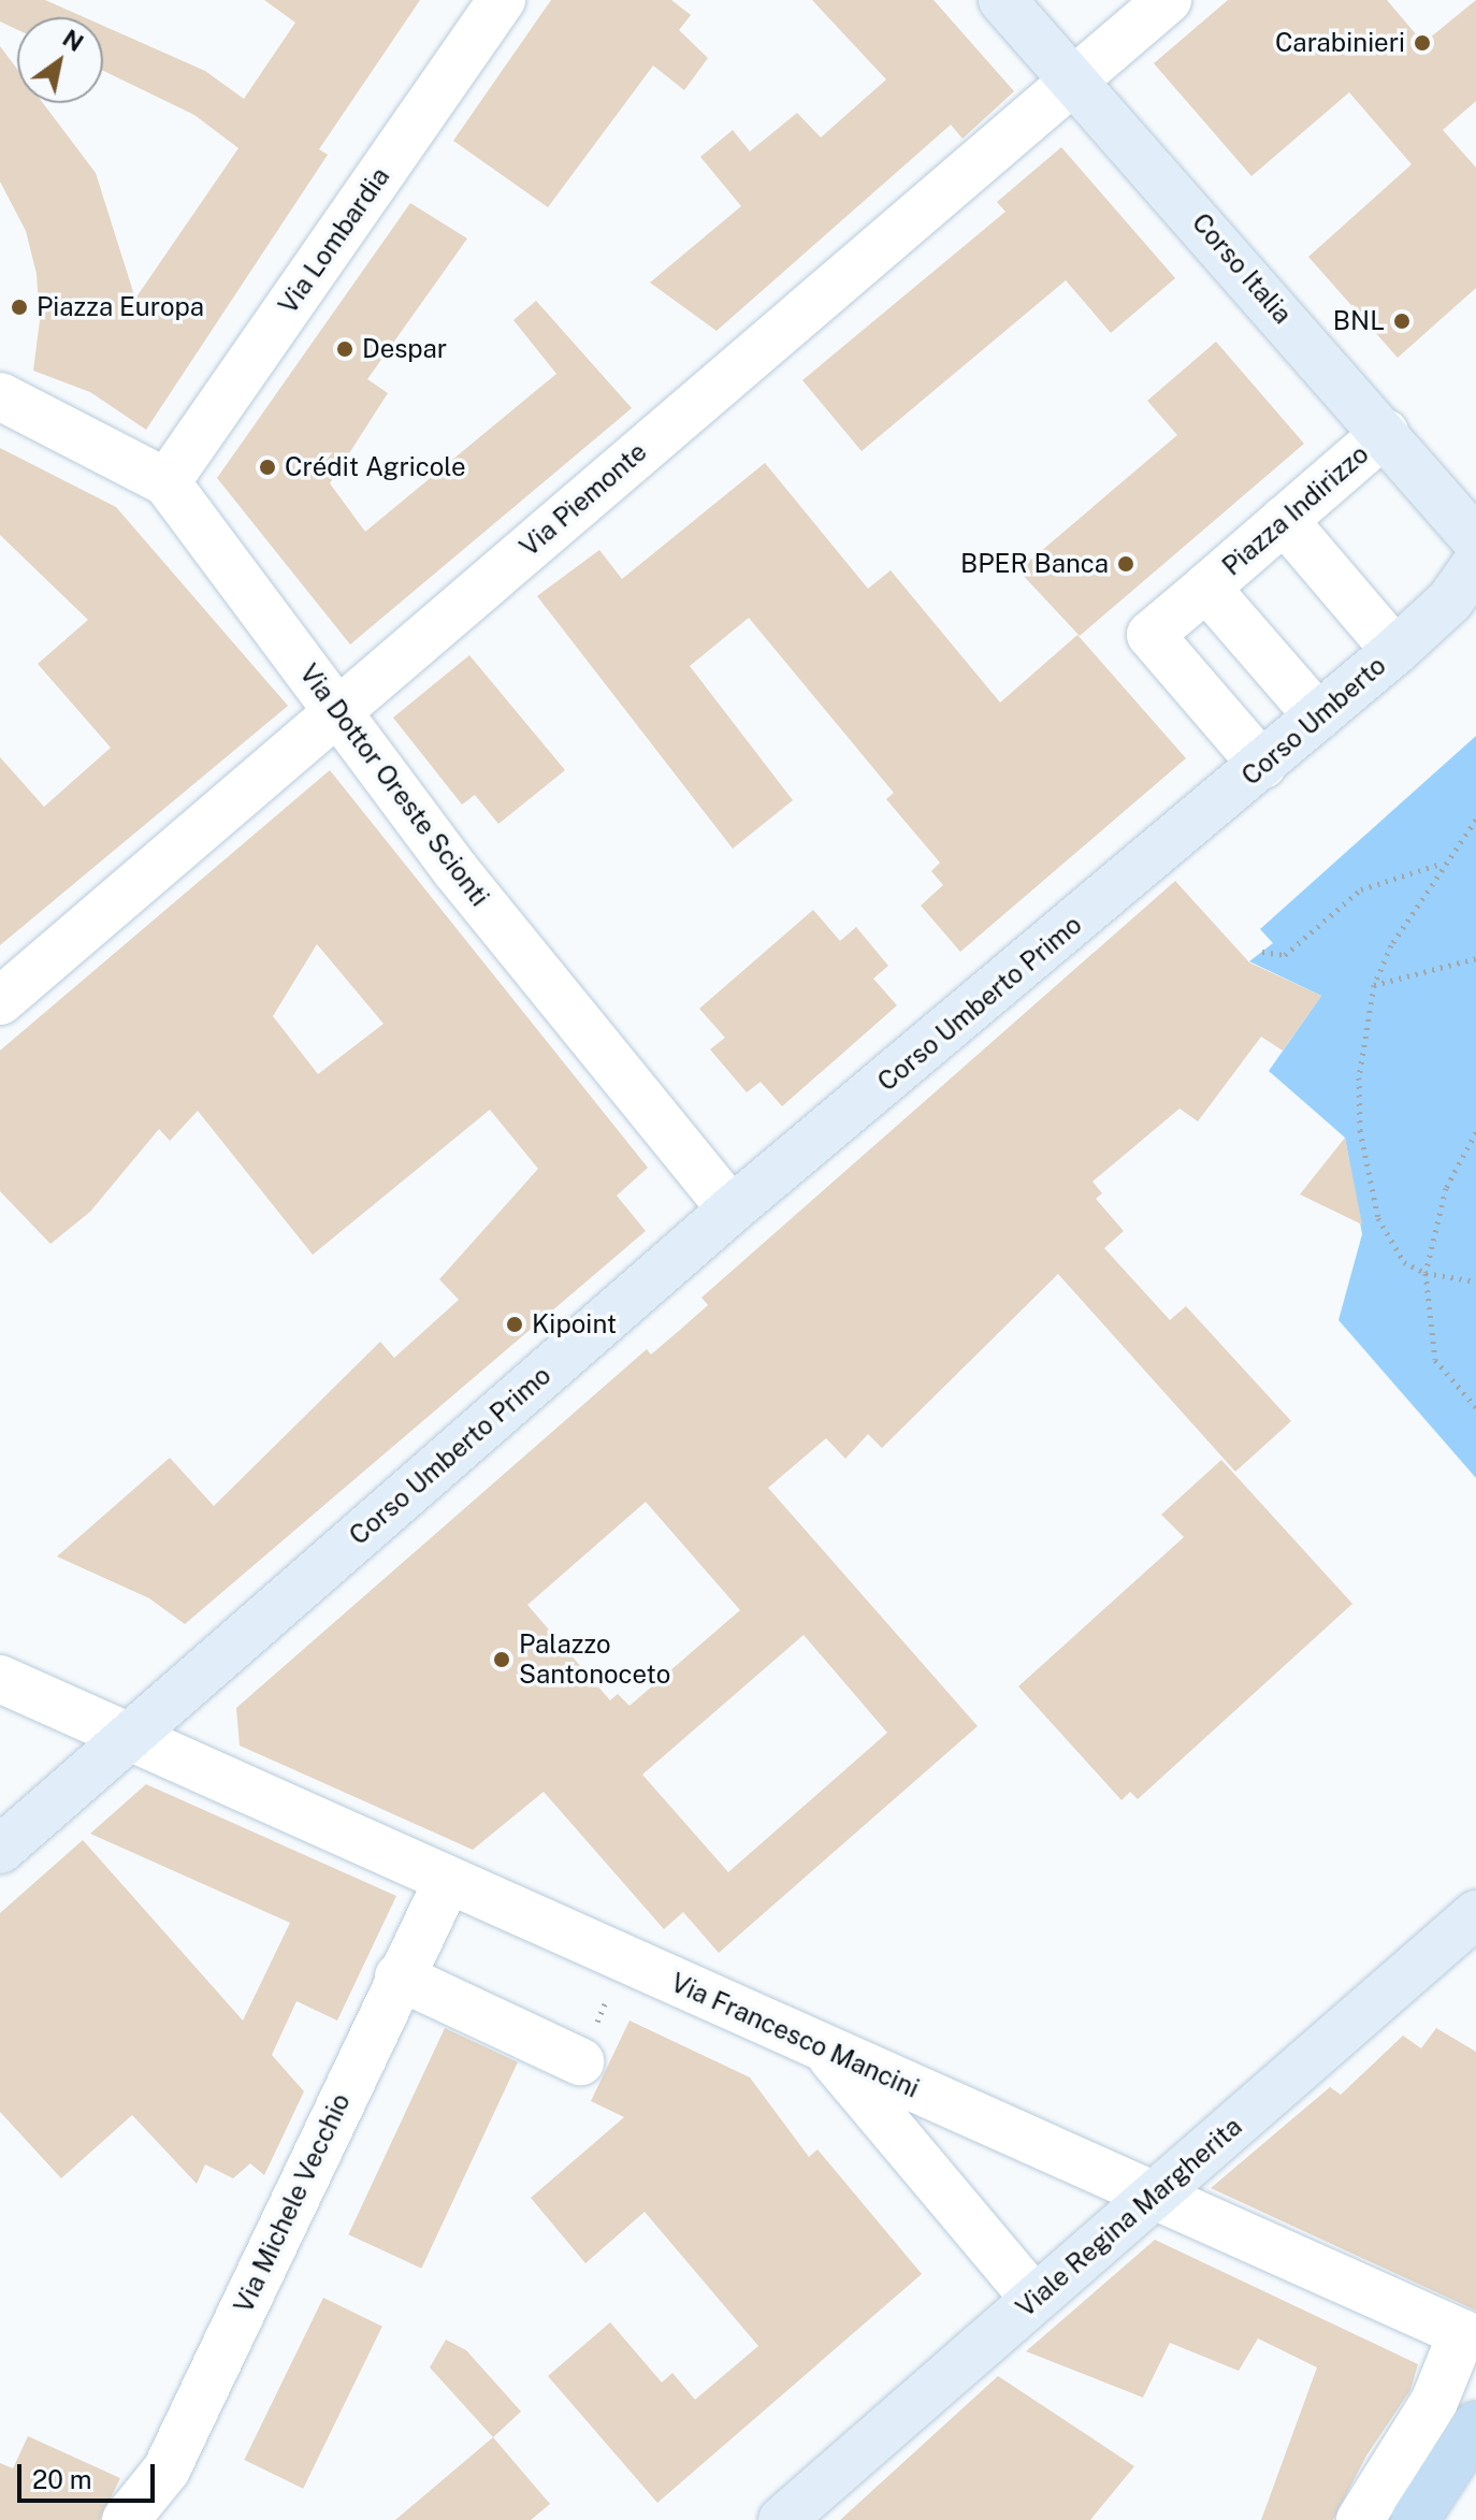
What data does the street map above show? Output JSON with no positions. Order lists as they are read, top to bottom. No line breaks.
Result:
{"streets":{"street":["Via Lombardia","Corso Italia","Via Piemonte","Piazza Indirizzo","Corso Umberto","Via Dottor Oreste Scionti","Corso Umberto Primo","Via Francesco Mancini","Via Michele Vecchio","Viale Regina Margherita"]},"crossings":[["Via Lombardia","Via Dottor Oreste Scionti"],["Corso Italia","Via Piemonte"],["Corso Italia","Piazza Indirizzo"],["Via Piemonte","Via Dottor Oreste Scionti"],["Piazza Indirizzo","Corso Umberto"],["Corso Umberto","Corso Umberto Primo"],["Via Dottor Oreste Scionti","Corso Umberto Primo"],["Corso Umberto Primo","Via Francesco Mancini"],["Via Francesco Mancini","Via Michele Vecchio"],["Via Francesco Mancini","Viale Regina Margherita"]],"places":["Carabinieri","Piazza Europa","BNL","Despar","Crédit Agricole","BPER Banca","Kipoint","Palazzo Santonoceto"],"scale_bar":"20 m","north":"top right"}
